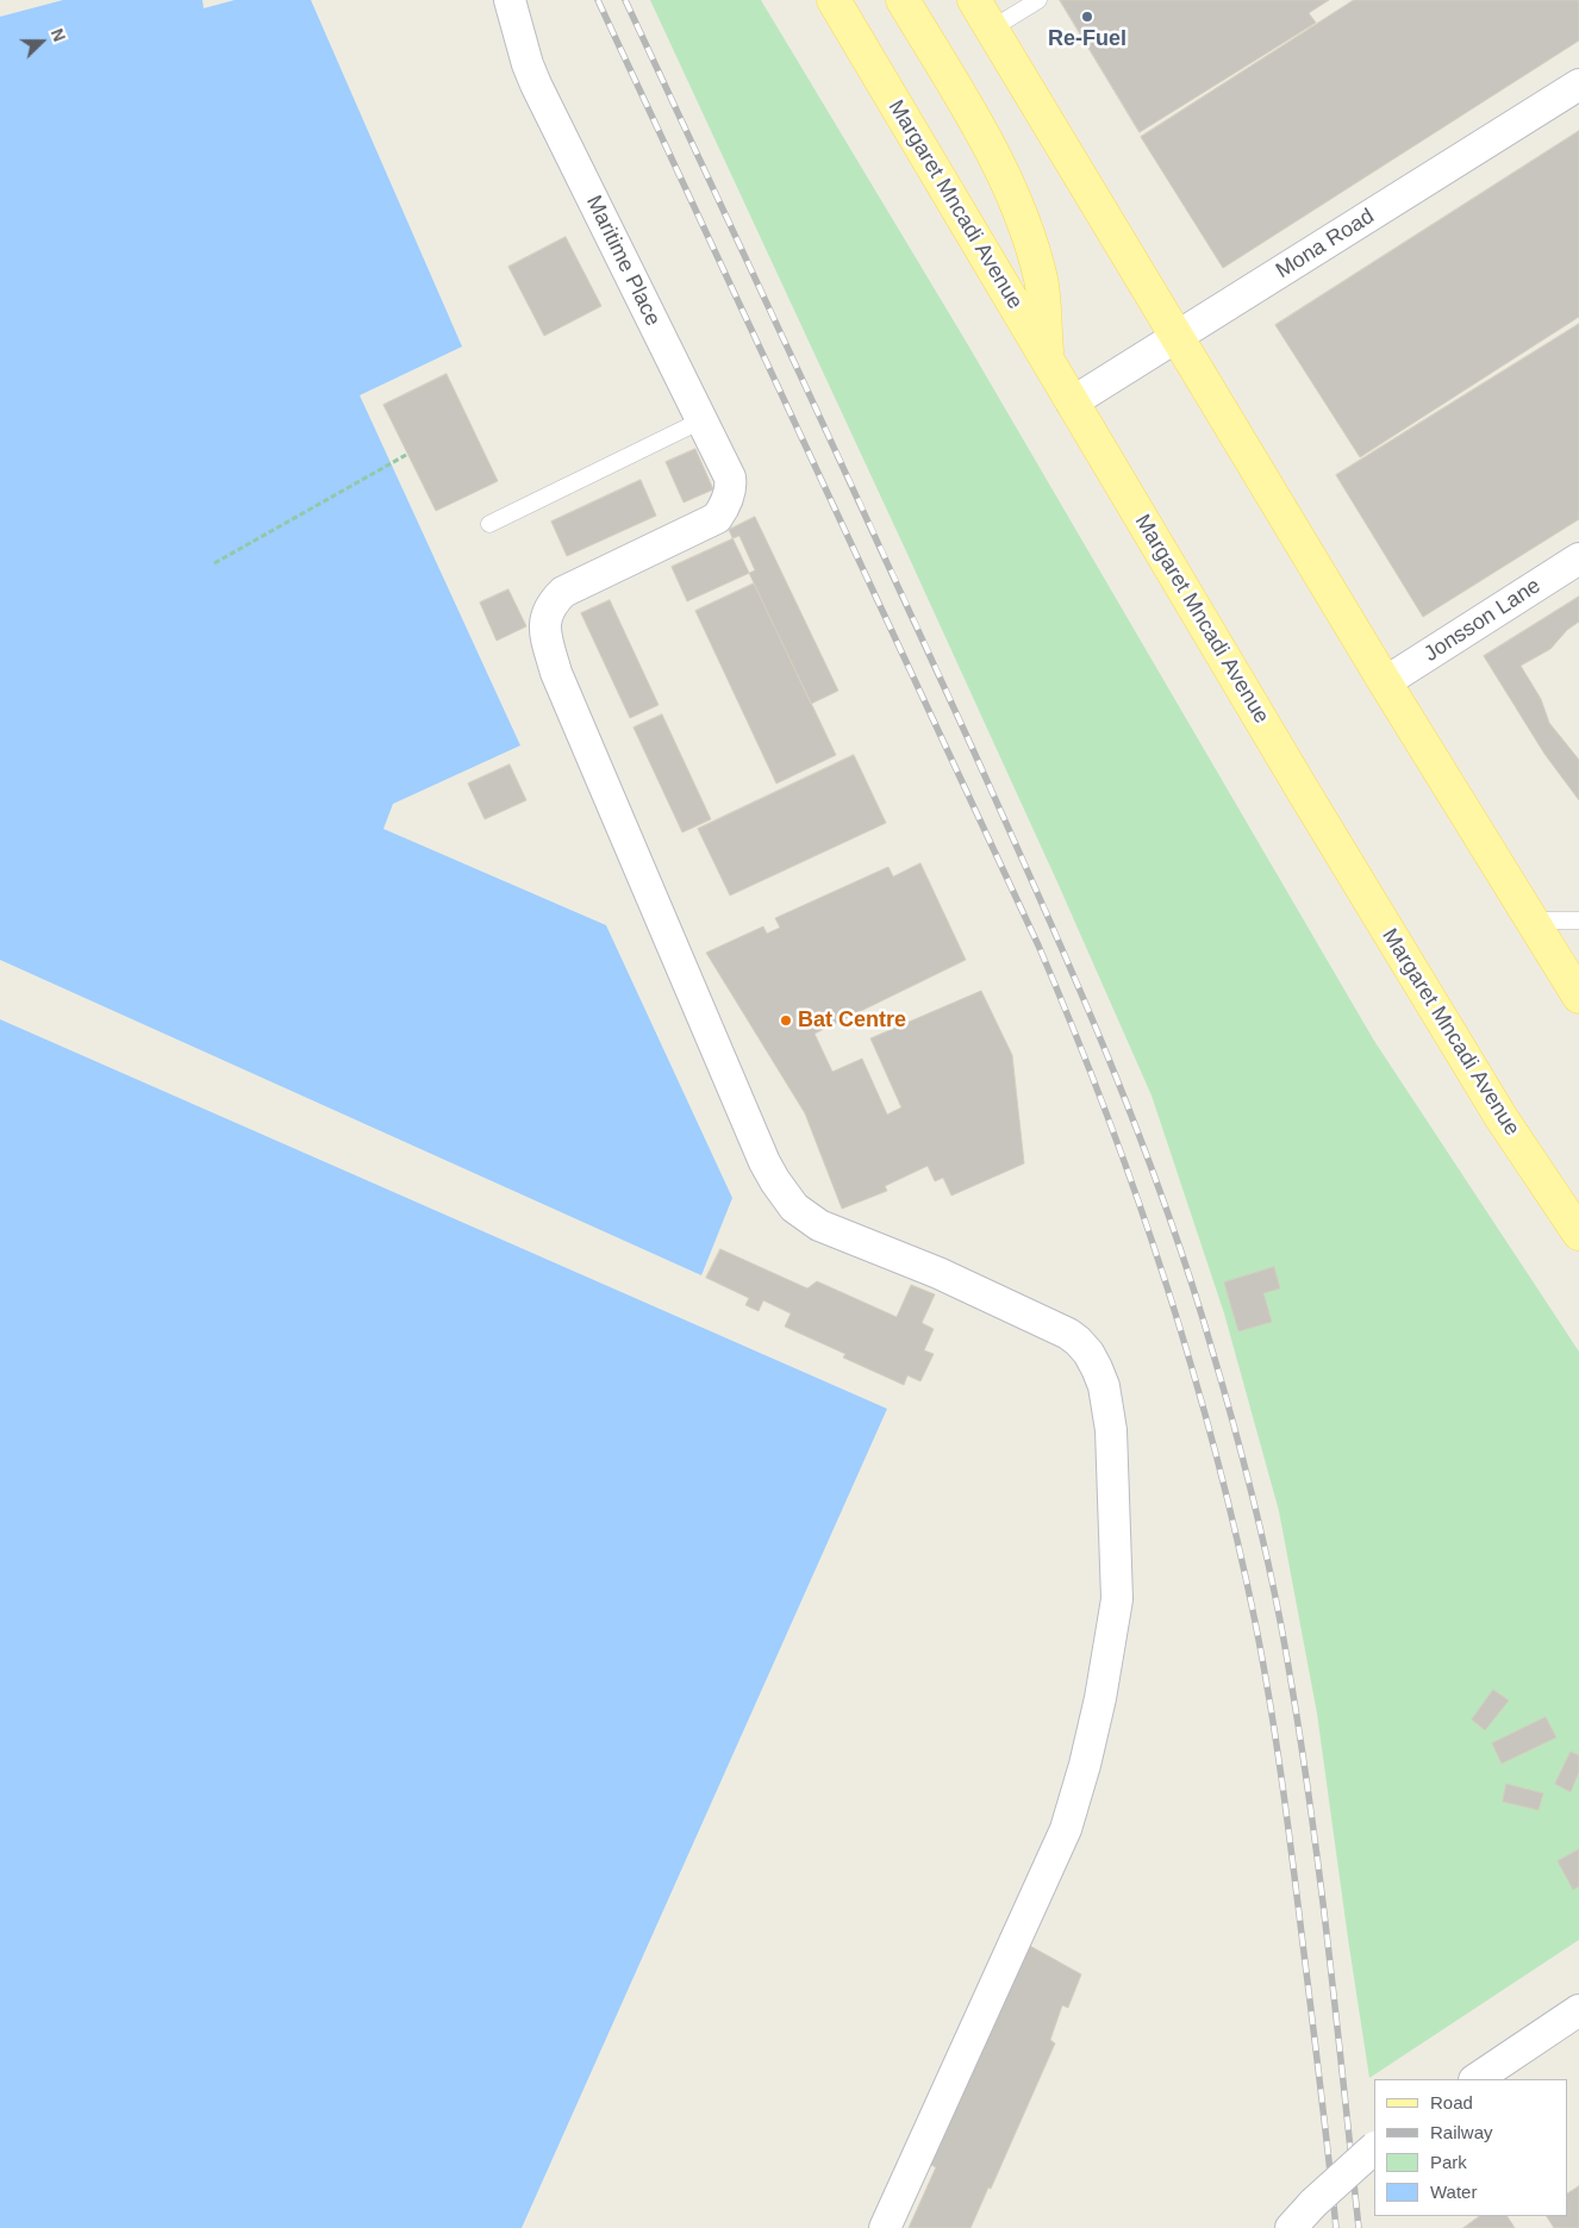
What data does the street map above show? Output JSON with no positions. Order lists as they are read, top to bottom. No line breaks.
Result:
{"streets":{"main road":["Margaret Mncadi Avenue"],"street":["Mona Road","Maritime Place","Jonsson Lane"]},"crossings":[["Margaret Mncadi Avenue","Mona Road"]],"places":["Re-Fuel","Bat Centre"],"legend":["Road","Railway","Park","Water"],"north":"right"}
